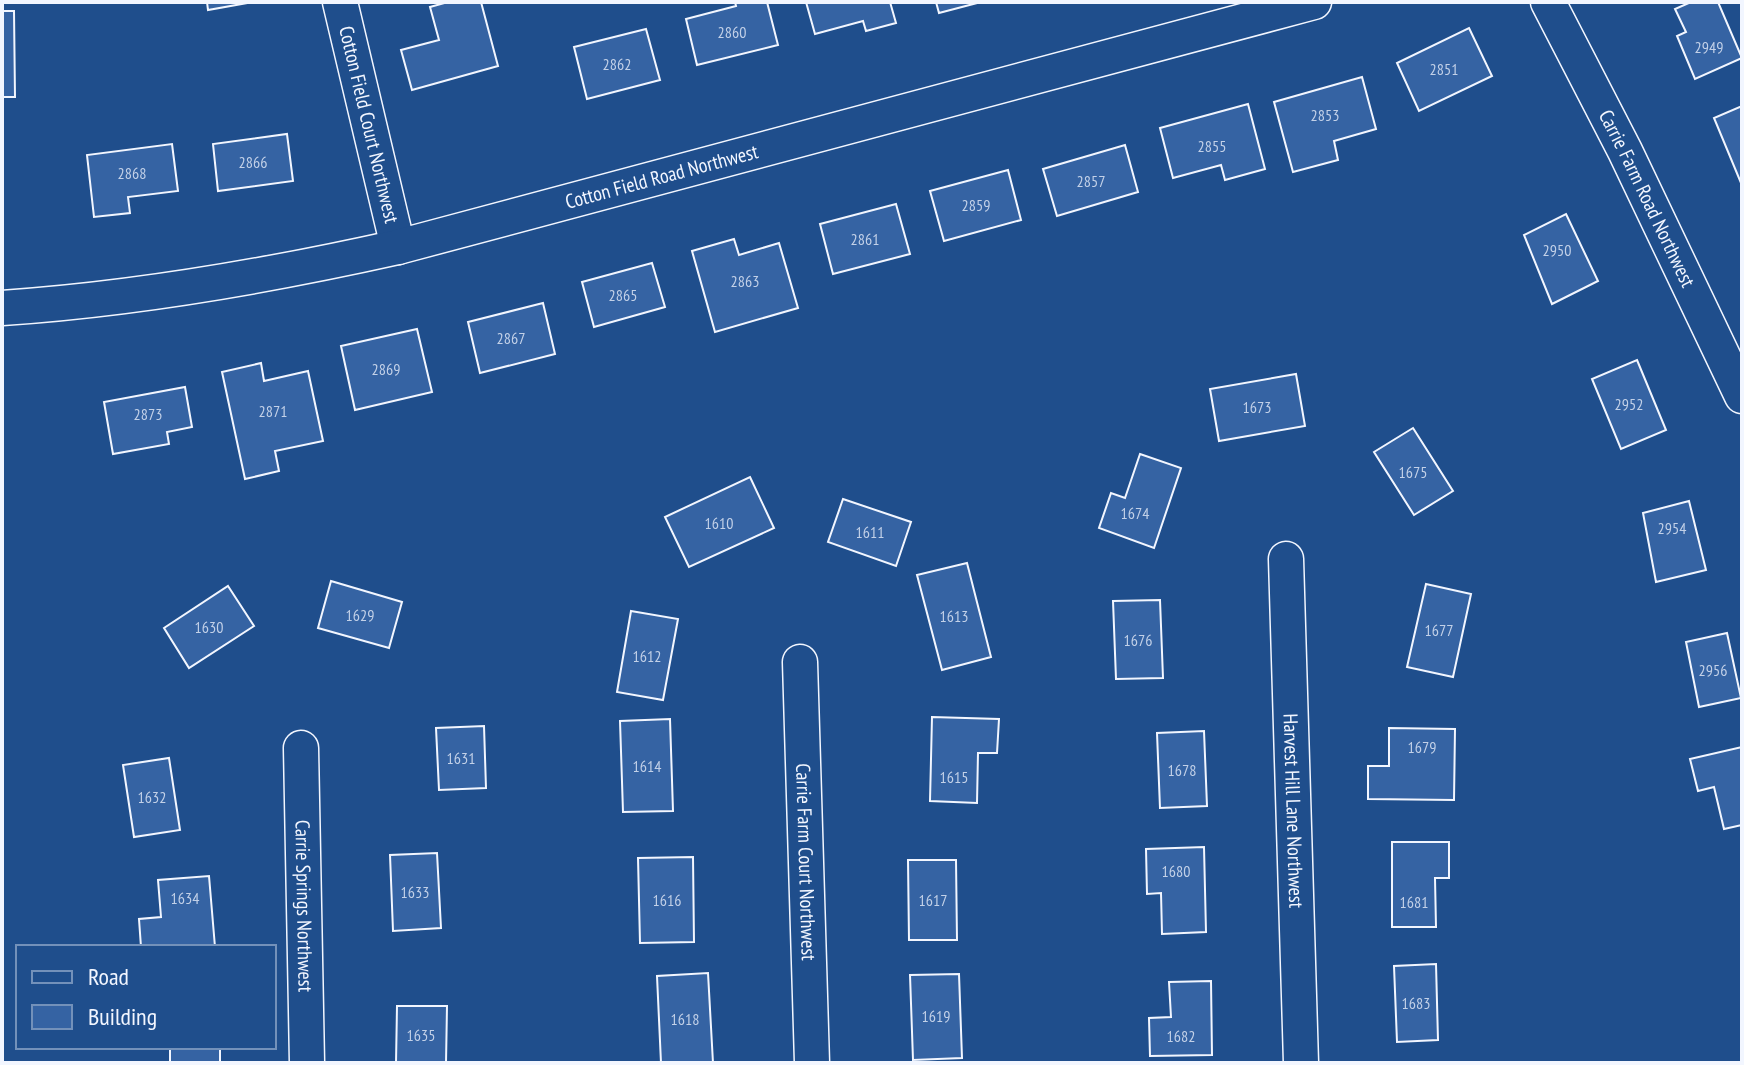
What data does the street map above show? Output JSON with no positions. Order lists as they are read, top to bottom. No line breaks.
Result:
{"streets":{"street":["Cotton Field Court Northwest","Cotton Field Road Northwest","Carrie Farm Road Northwest","Harvest Hill Lane Northwest","Carrie Farm Court Northwest","Carrie Springs Northwest"]},"crossings":[["Cotton Field Court Northwest","Cotton Field Road Northwest"]],"house_numbers":["2860","2949","2862","2851","2853","2855","2866","2868","2857","2859","2861","2950","2863","2865","2867","2869","2952","1673","2871","2873","1675","1674","1610","2954","1611","1629","1613","1630","1677","1676","1612","2956","1679","1631","1614","1678","1615","1632","1680","1633","1634","1616","1617","1681","1683","1619","1618","1635","1682"],"legend":["Road","Building"]}
